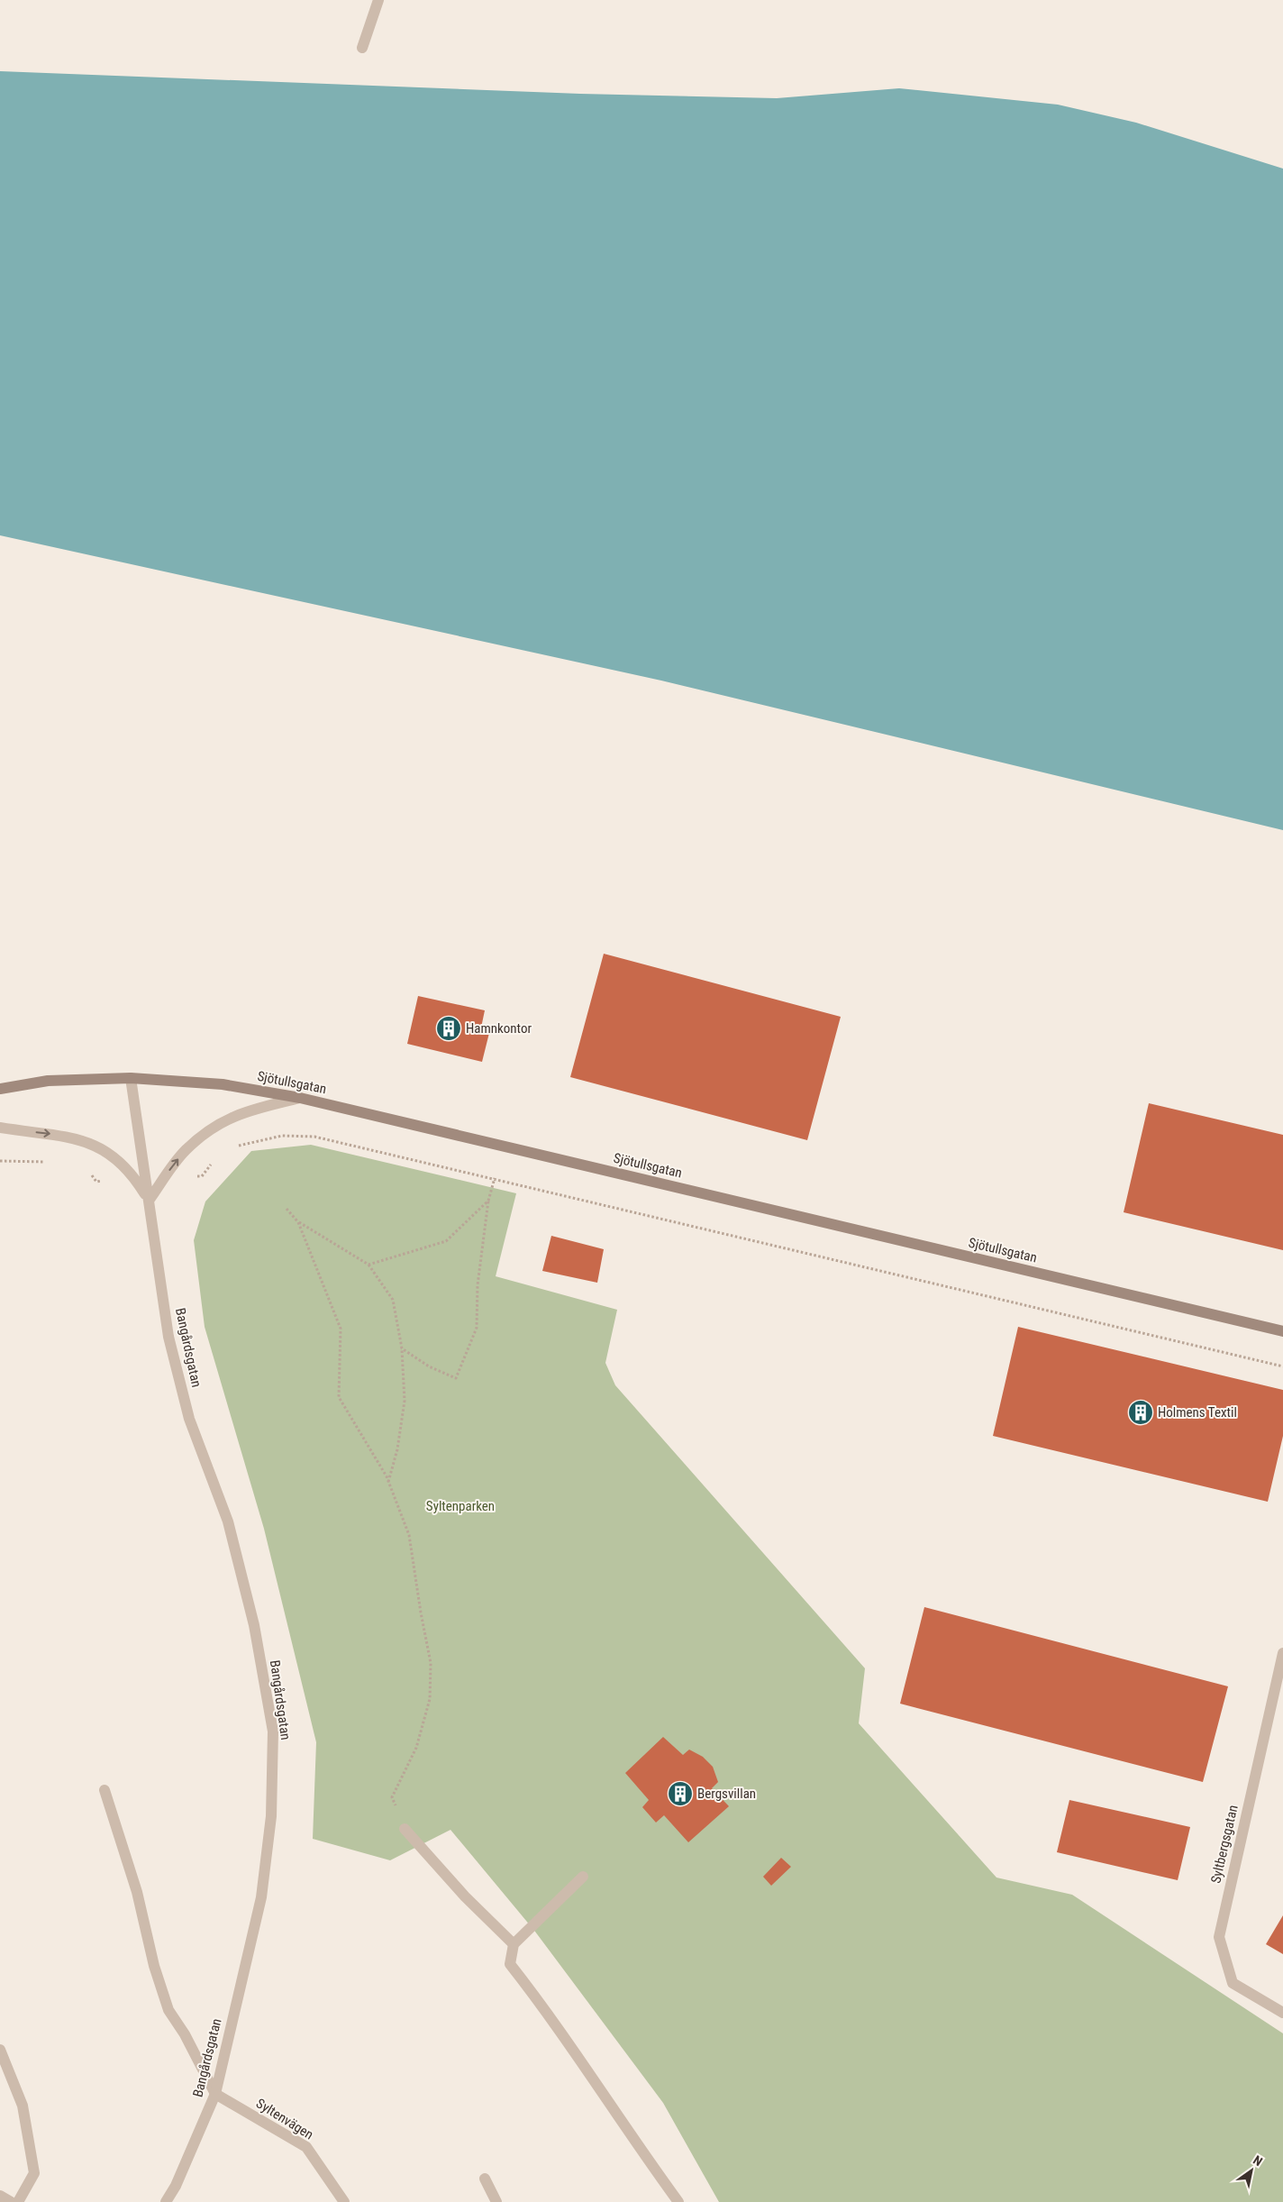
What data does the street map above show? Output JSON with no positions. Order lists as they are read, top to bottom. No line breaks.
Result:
{"streets":{"main road":["Sjötullsgatan"],"street":["Bangårdsgatan","Syltbergsgatan","Syltenvägen"]},"crossings":[["Sjötullsgatan","Bangårdsgatan"],["Bangårdsgatan","Syltenvägen"]],"parks":["Syltenparken"],"places":{"building":["Hamnkontor","Holmens Textil","Bergsvillan"]},"north":"top right"}
